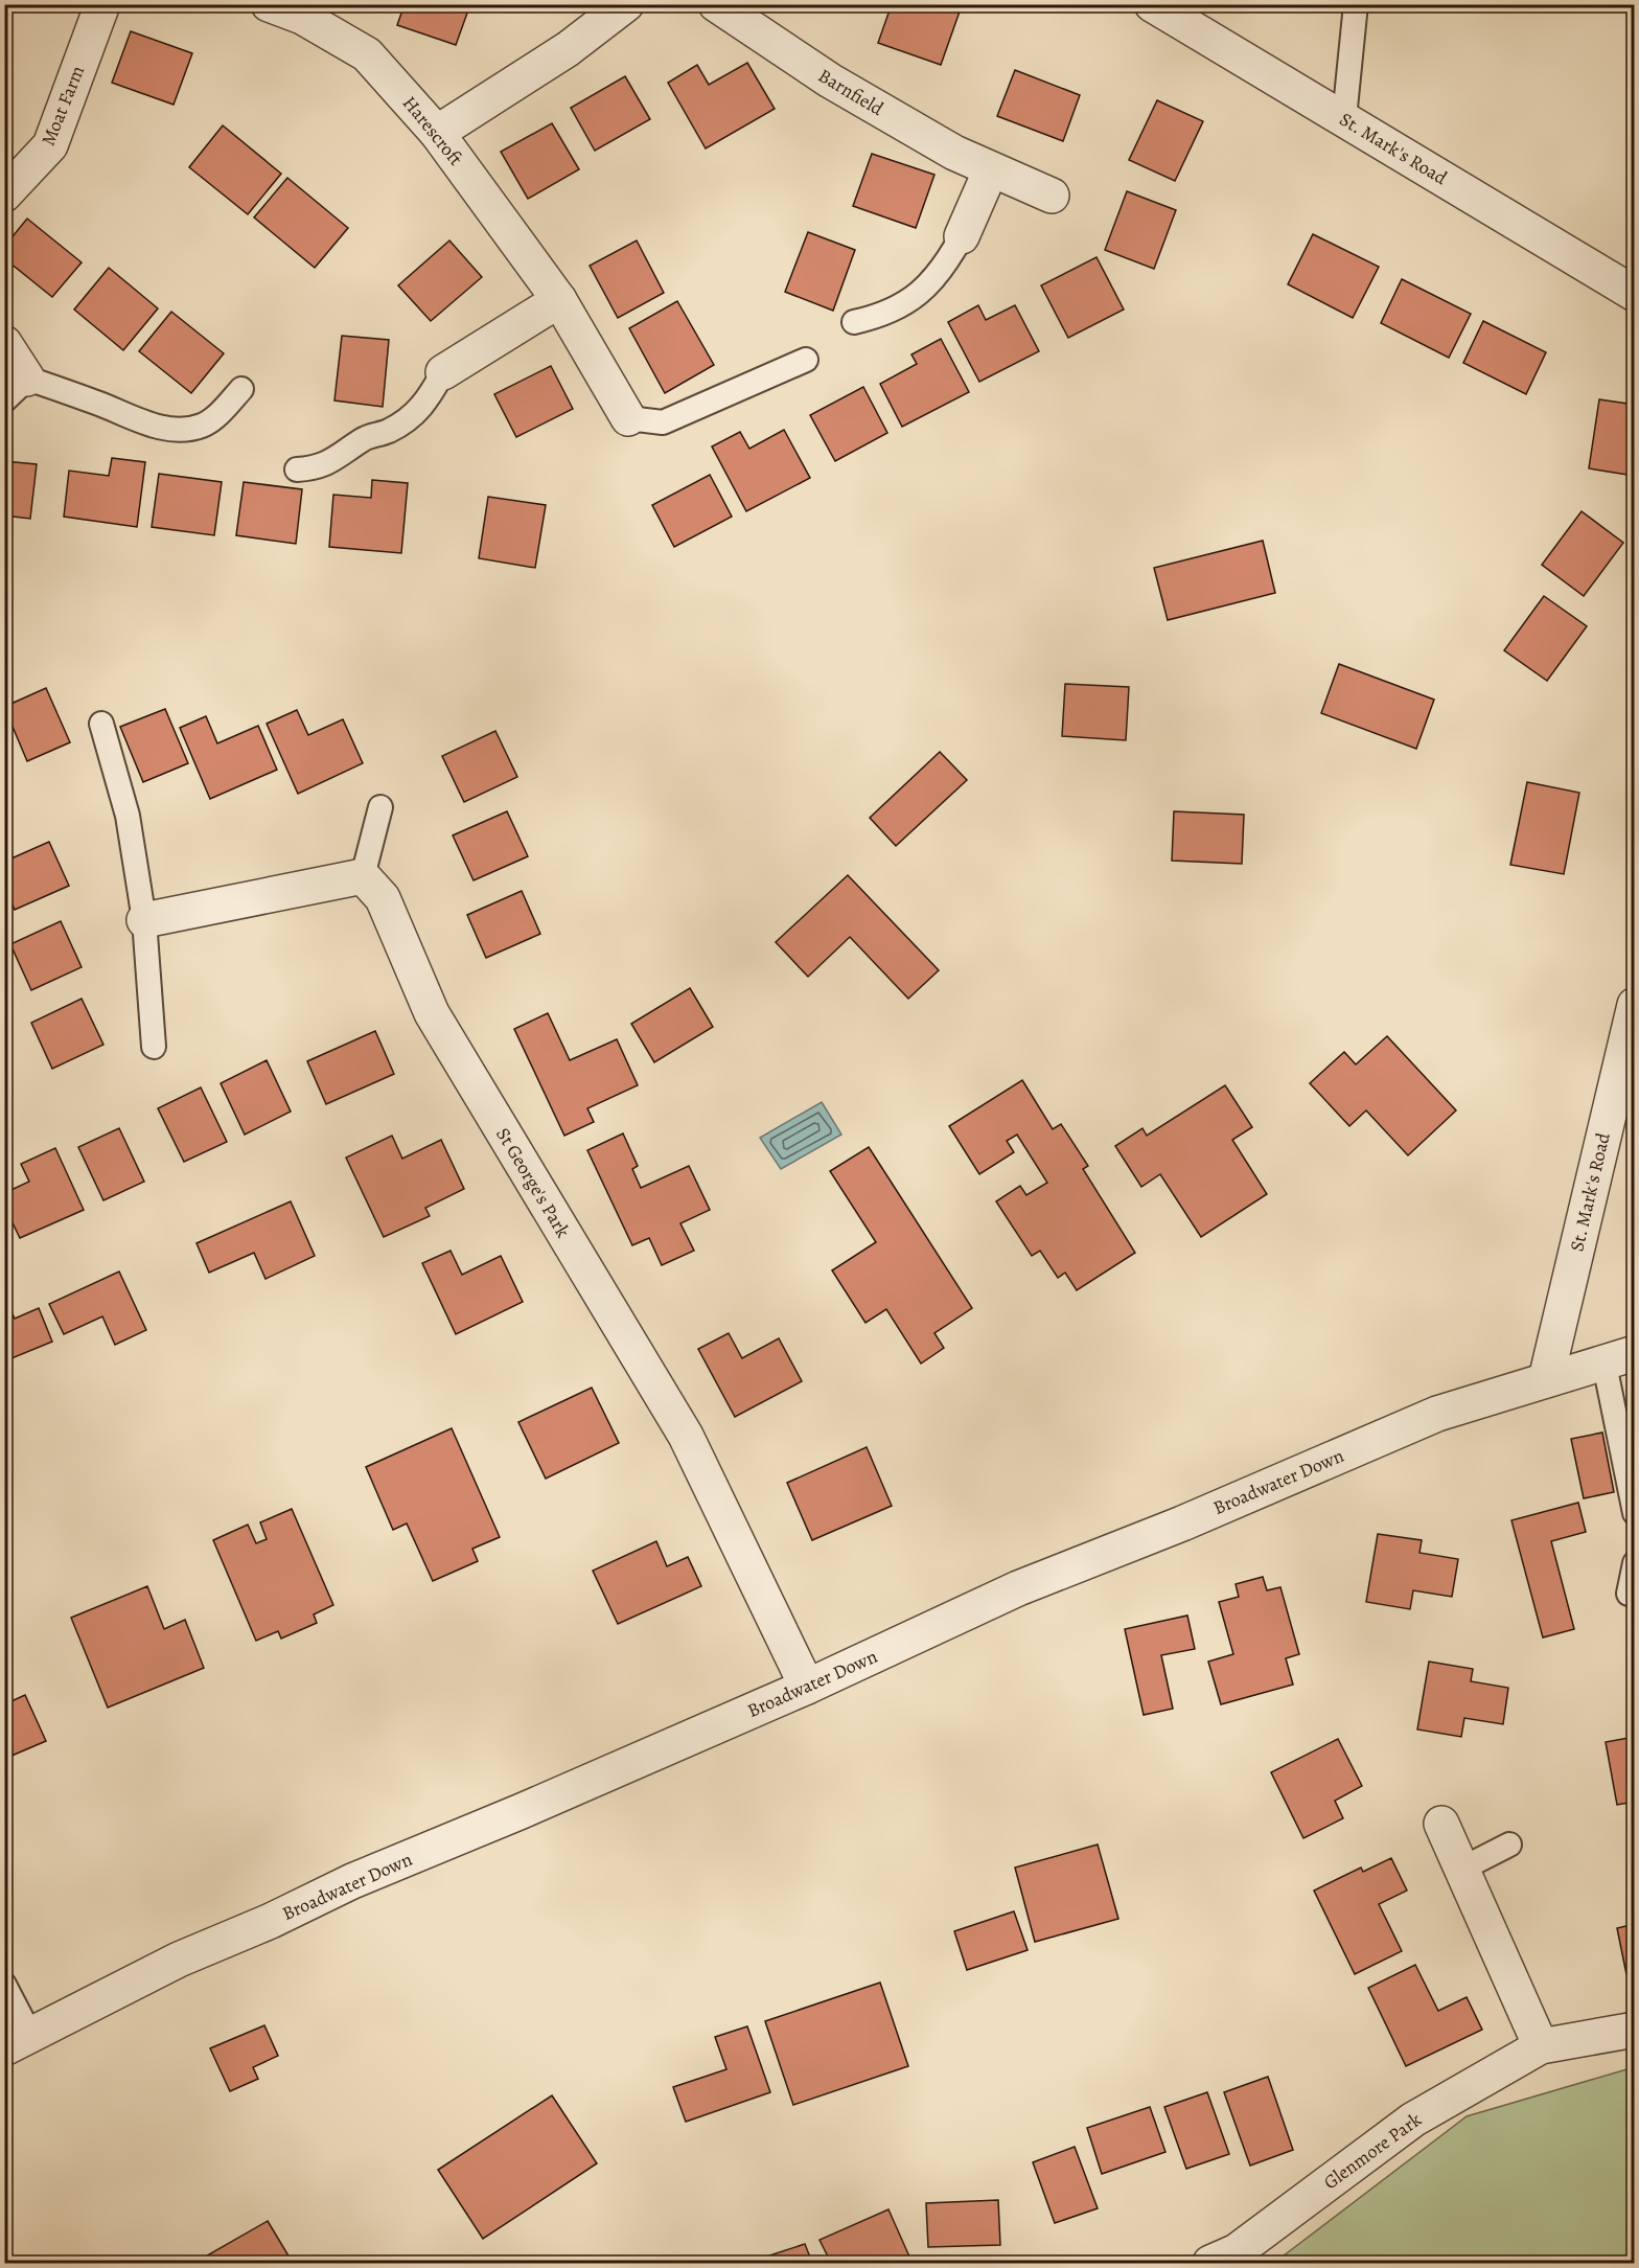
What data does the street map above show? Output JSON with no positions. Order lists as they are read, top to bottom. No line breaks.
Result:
{"streets":{"street":["Barnfield","Moat Farm","Harescroft","St. Mark's Road","St George's Park","Broadwater Down","Glenmore Park"]},"crossings":[["St. Mark's Road","Broadwater Down"],["St George's Park","Broadwater Down"]]}
